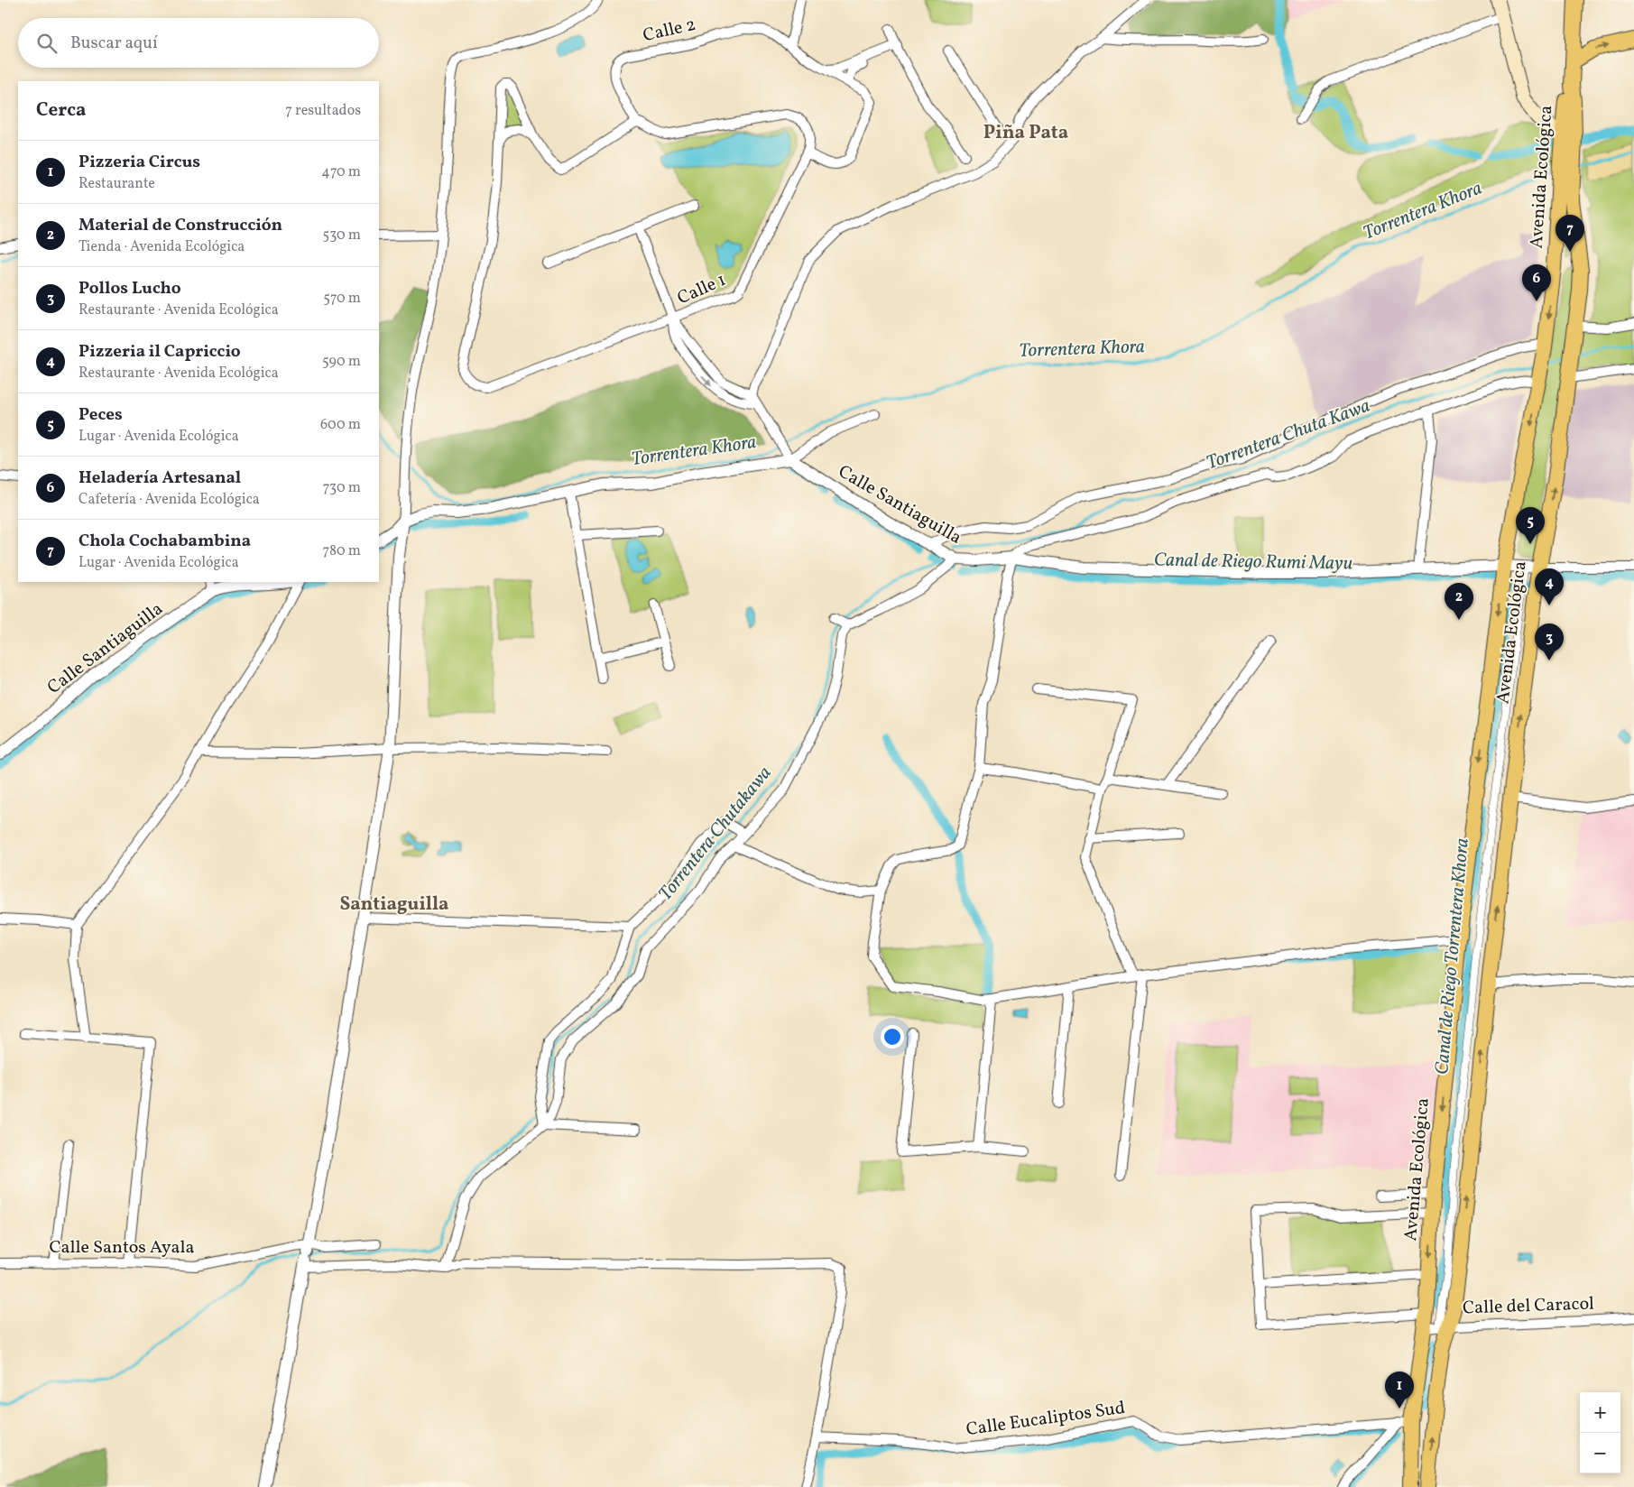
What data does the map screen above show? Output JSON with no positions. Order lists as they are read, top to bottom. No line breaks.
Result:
{"streets":{"main road":["Avenida Ecológica"],"street":["Calle 2","Calle 1","Calle Santiaguilla","Calle Santos Ayala","Calle del Caracol","Calle Eucaliptos Sud"]},"crossings":[["Calle 2","Calle 1"],["Avenida Ecológica","Calle Santiaguilla"],["Avenida Ecológica","Calle del Caracol"],["Avenida Ecológica","Calle Eucaliptos Sud"]],"districts":["Piña Pata","Santiaguilla"],"water":["Torrentera Khora","Torrentera Chuta Kawa","Canal de Riego Rumi Mayu","Torrentera Chutakawa","Canal de Riego Torrentera Khora"],"page":{"search":"Buscar aquí","heading":["Cerca","7 resultados"],"list":[{"mark":"1","name":"Pizzeria Circus","note":"Restaurante","value":"470 m"},{"mark":"2","name":"Material de Construcción","note":"Tienda · Avenida Ecológica","value":"530 m"},{"mark":"3","name":"Pollos Lucho","note":"Restaurante · Avenida Ecológica","value":"570 m"},{"mark":"4","name":"Pizzeria il Capriccio","note":"Restaurante · Avenida Ecológica","value":"590 m"},{"mark":"5","name":"Peces","note":"Lugar · Avenida Ecológica","value":"600 m"},{"mark":"6","name":"Heladería Artesanal","note":"Cafetería · Avenida Ecológica","value":"730 m"},{"mark":"7","name":"Chola Cochabambina","note":"Lugar · Avenida Ecológica","value":"780 m"}],"pins":["7","6","5","4","2","3","1"],"map_buttons":["+","−"]}}
